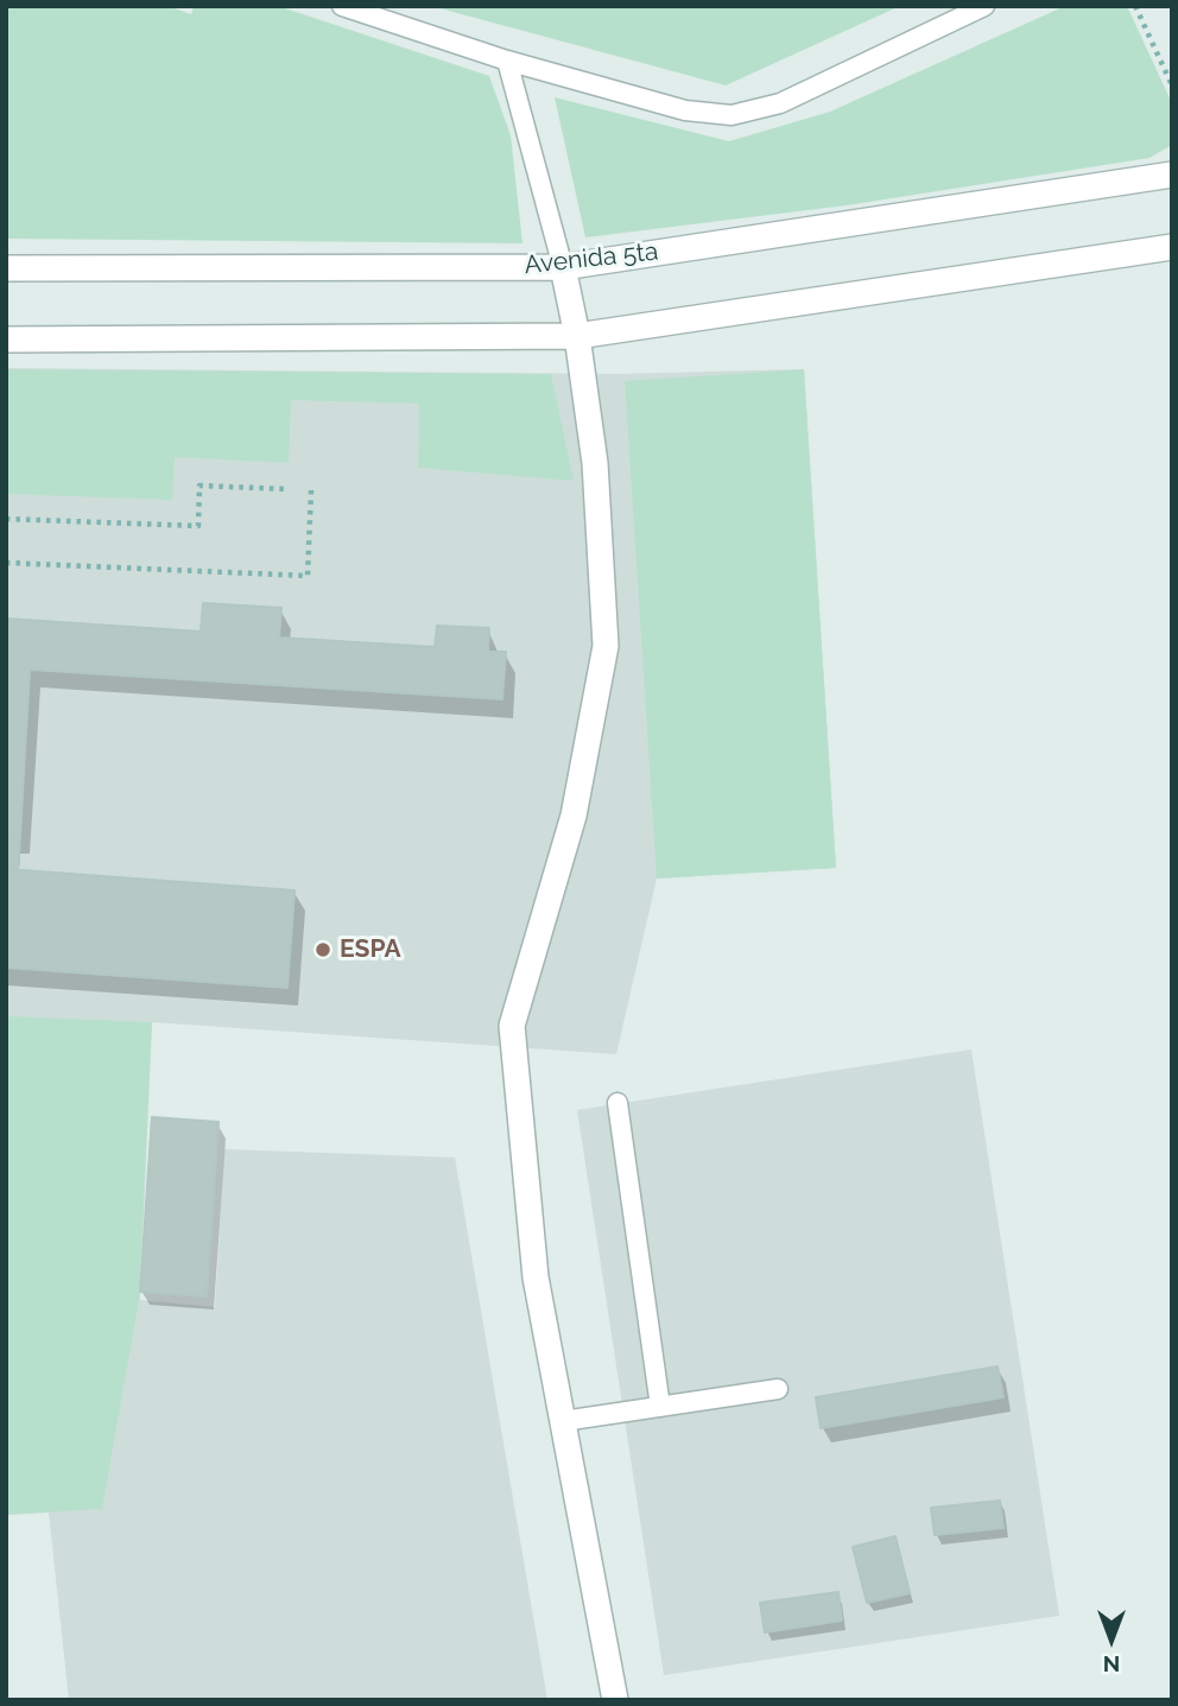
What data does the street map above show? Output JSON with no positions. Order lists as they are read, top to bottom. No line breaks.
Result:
{"streets":{"street":["Avenida 5ta"]},"places":["ESPA"],"north":"bottom"}
